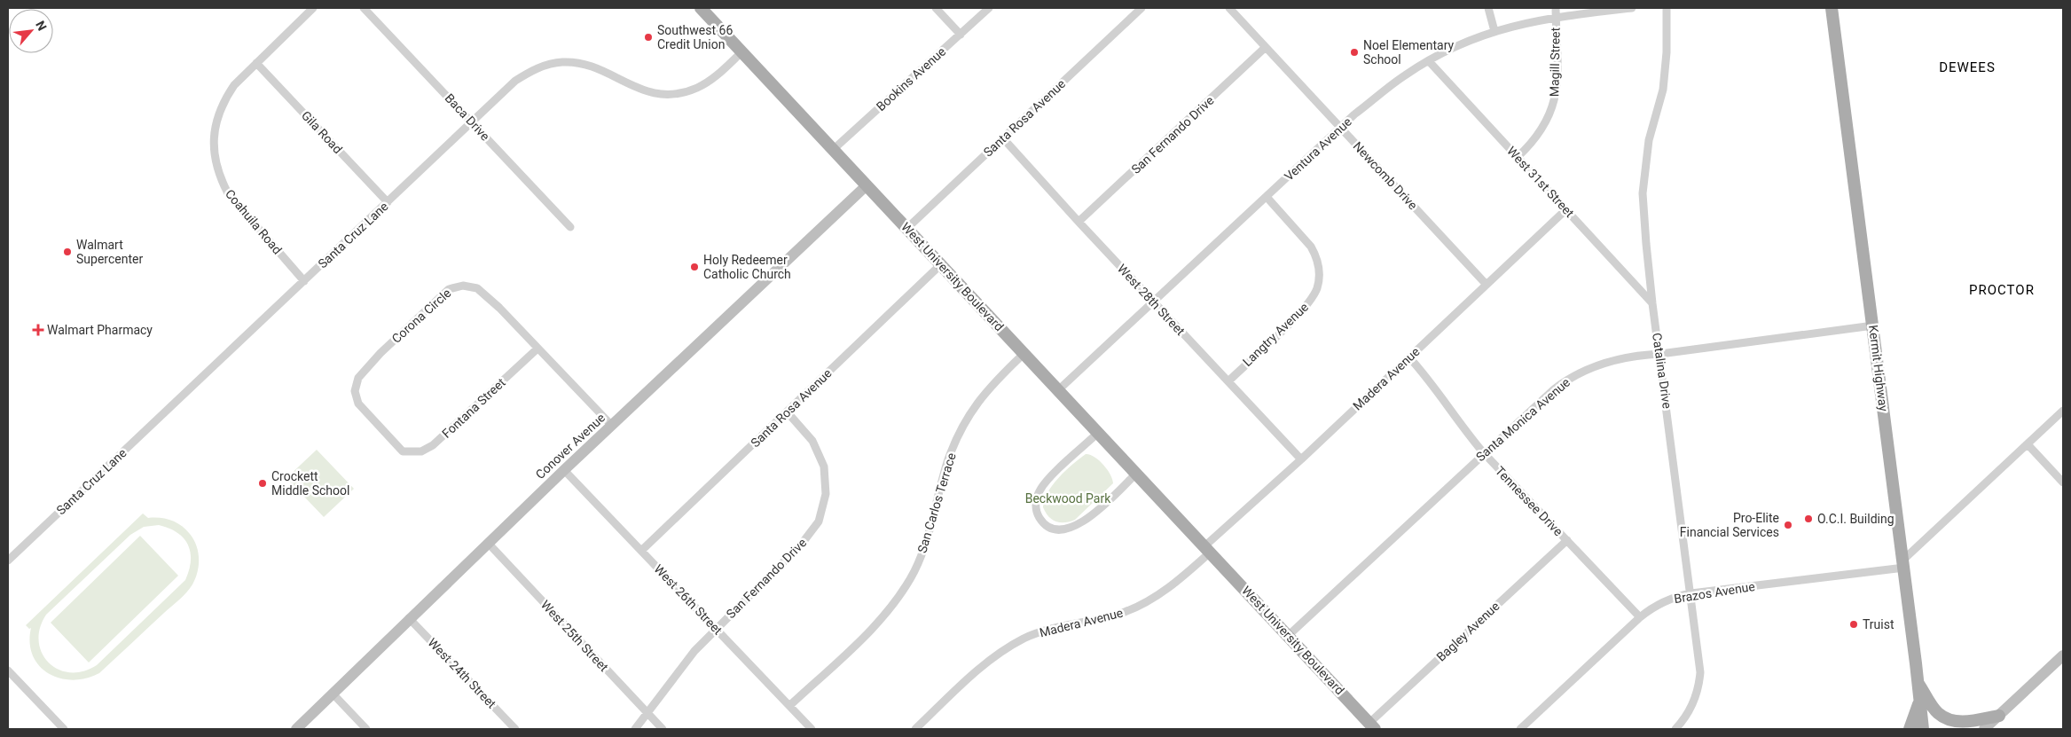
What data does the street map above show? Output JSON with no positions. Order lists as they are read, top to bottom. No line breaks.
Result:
{"streets":{"main road":["West University Boulevard","Kermit Highway"],"street":["Magill Street","Bookins Avenue","Baca Drive","Santa Rosa Avenue","Gila Road","San Fernando Drive","Ventura Avenue","Newcomb Drive","West 31st Street","Coahuila Road","Santa Cruz Lane","West 28th Street","Corona Circle","Langtry Avenue","Catalina Drive","Madera Avenue","Fontana Street","Santa Monica Avenue","Conover Avenue","Tennessee Drive","San Carlos Terrace","Brazos Avenue","West 26th Street","Bagley Avenue","West 25th Street","West 24th Street"]},"crossings":[["Magill Street","Ventura Avenue"],["Magill Street","West 31st Street"],["Bookins Avenue","West University Boulevard"],["Baca Drive","Santa Cruz Lane"],["Santa Rosa Avenue","San Fernando Drive"],["Santa Rosa Avenue","West University Boulevard"],["Santa Rosa Avenue","West 28th Street"],["Santa Rosa Avenue","West 26th Street"],["Gila Road","Coahuila Road"],["Gila Road","Santa Cruz Lane"],["San Fernando Drive","Newcomb Drive"],["San Fernando Drive","West 28th Street"],["San Fernando Drive","West 26th Street"],["San Fernando Drive","West 25th Street"],["Ventura Avenue","Newcomb Drive"],["Ventura Avenue","West 31st Street"],["Ventura Avenue","West University Boulevard"],["Ventura Avenue","West 28th Street"],["Ventura Avenue","Langtry Avenue"],["Newcomb Drive","Madera Avenue"],["West 31st Street","Catalina Drive"],["West 31st Street","Madera Avenue"],["Coahuila Road","Santa Cruz Lane"],["Santa Cruz Lane","West University Boulevard"],["West University Boulevard","Madera Avenue"],["West University Boulevard","Santa Monica Avenue"],["West University Boulevard","Conover Avenue"],["West University Boulevard","San Carlos Terrace"],["West University Boulevard","Bagley Avenue"],["West 28th Street","Langtry Avenue"],["West 28th Street","Madera Avenue"],["Corona Circle","Fontana Street"],["Corona Circle","Conover Avenue"],["Kermit Highway","Santa Monica Avenue"],["Kermit Highway","Brazos Avenue"],["Catalina Drive","Santa Monica Avenue"],["Catalina Drive","Brazos Avenue"],["Madera Avenue","Tennessee Drive"],["Santa Monica Avenue","Tennessee Drive"],["Conover Avenue","West 26th Street"],["Conover Avenue","West 25th Street"],["Conover Avenue","West 24th Street"],["Tennessee Drive","Brazos Avenue"],["Tennessee Drive","Bagley Avenue"],["San Carlos Terrace","West 26th Street"]],"districts":["DEWEES","PROCTOR"],"parks":["Beckwood Park"],"places":{"other":["Southwest 66 Credit Union","Noel Elementary School","Walmart Supercenter","Holy Redeemer Catholic Church","Crockett Middle School","O.C.I. Building","Pro-Elite Financial Services","Truist"],"health":["Walmart Pharmacy"]},"north":"top right"}
